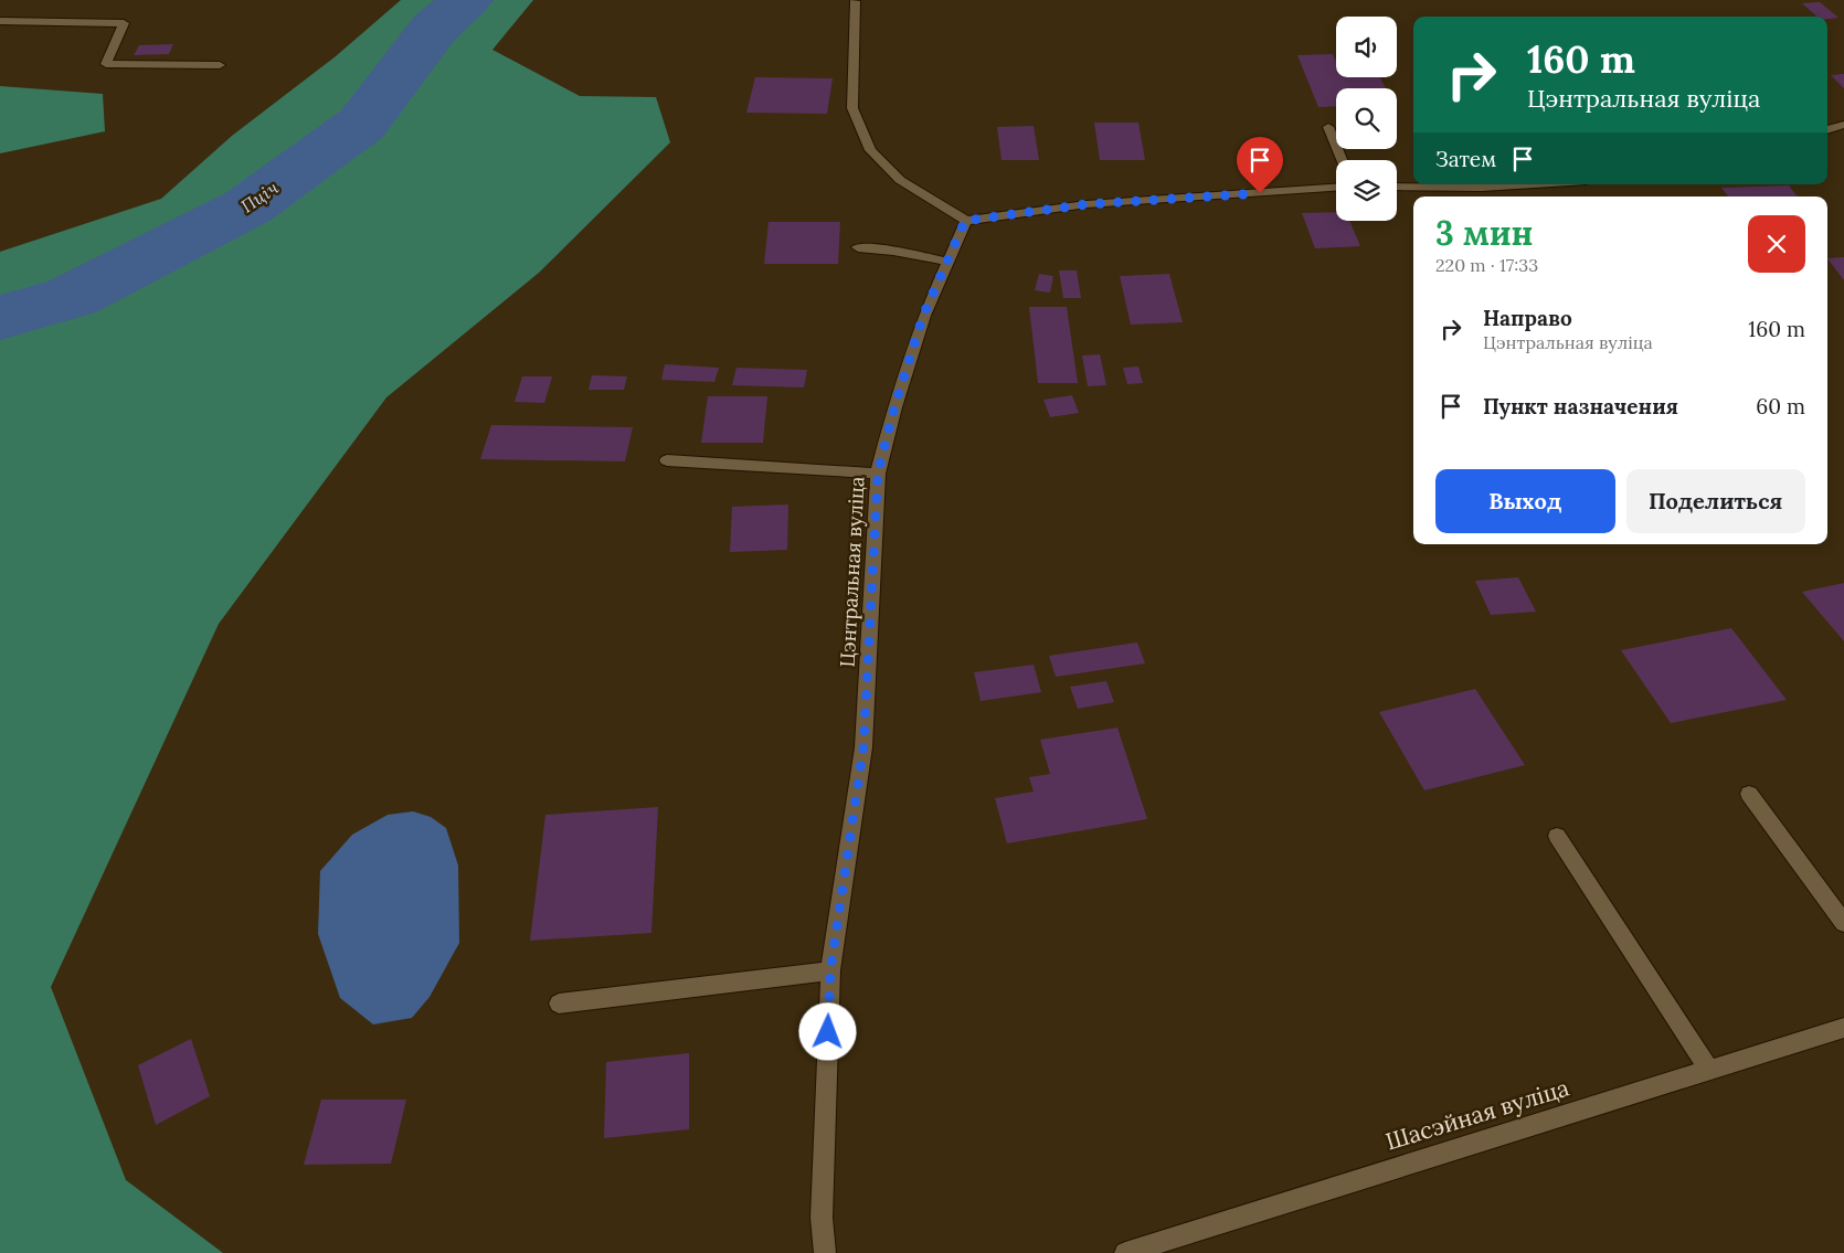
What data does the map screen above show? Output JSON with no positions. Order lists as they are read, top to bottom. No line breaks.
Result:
{"streets":{"street":["Цэнтральная вуліца","Шасэйная вуліца"]},"water":["Пціч"],"page":{"turn":["160 m","Цэнтральная вуліца"],"then":"Затем","heading":["3 мин","220 m · 17:33"],"list":[{"name":"Направо","note":"Цэнтральная вуліца","value":"160 m"},{"name":"Пункт назначения","value":"60 m"}],"buttons":["Выход","Поделиться"]}}
